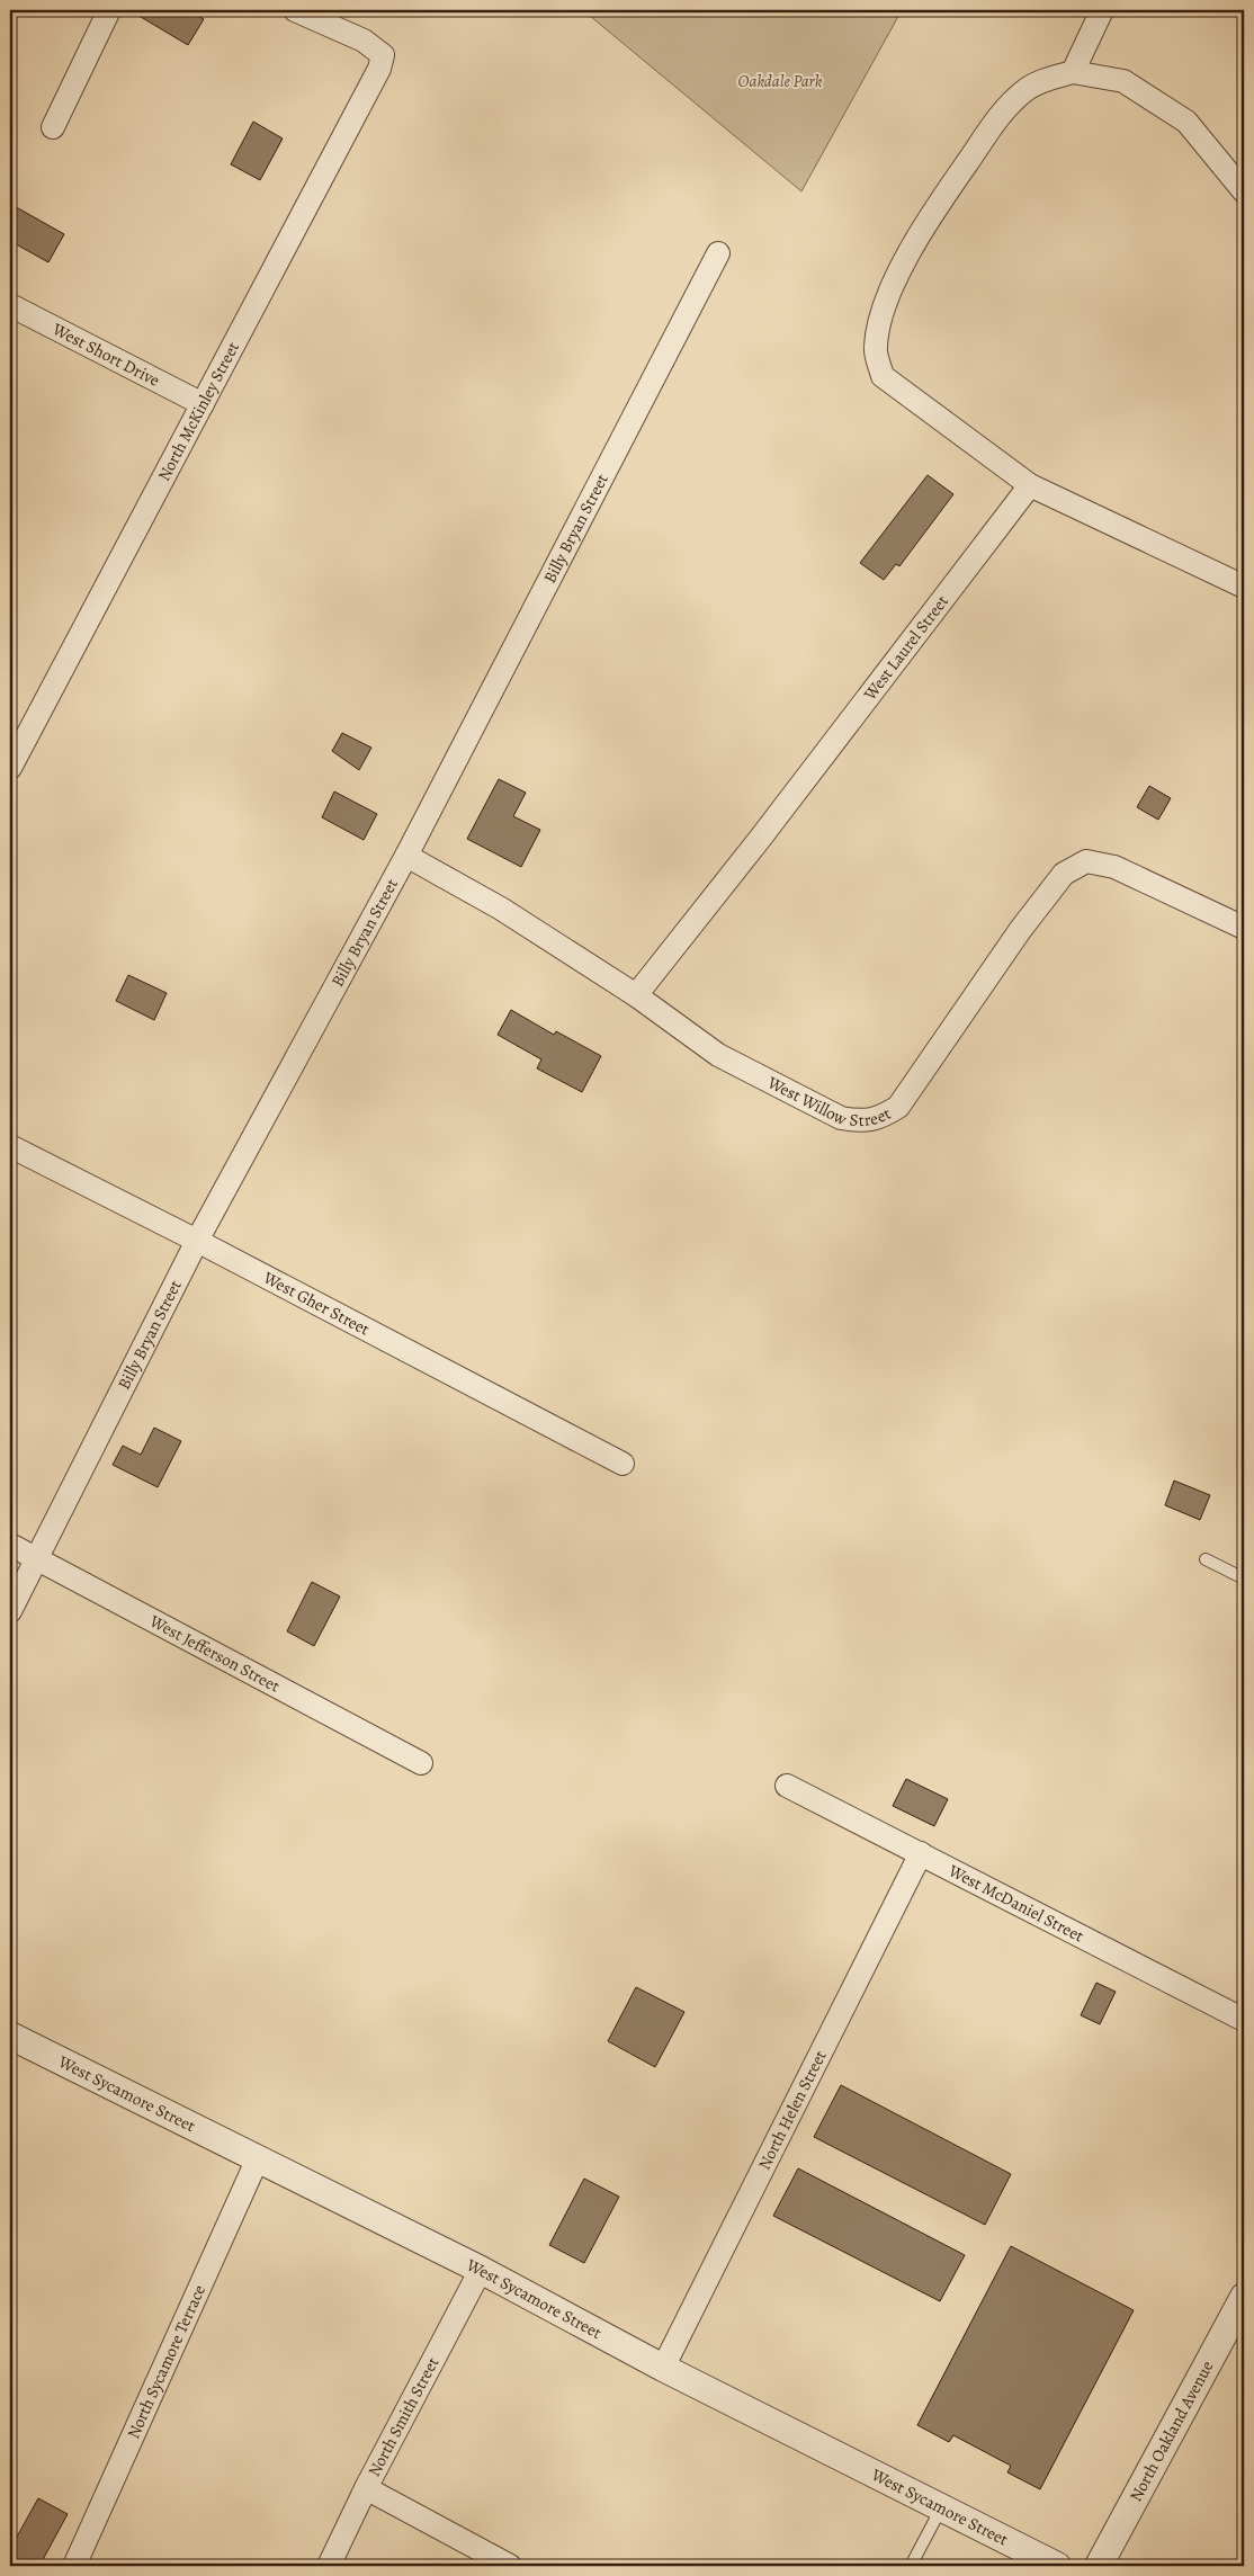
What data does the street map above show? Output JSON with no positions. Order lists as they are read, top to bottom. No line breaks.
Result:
{"streets":{"street":["West Short Drive","North McKinley Street","Billy Bryan Street","West Laurel Street","West Willow Street","West Gher Street","West Jefferson Street","West McDaniel Street","West Sycamore Street","North Helen Street","North Sycamore Terrace","North Smith Street","North Oakland Avenue"]},"crossings":[["West Short Drive","North McKinley Street"],["Billy Bryan Street","West Willow Street"],["Billy Bryan Street","West Gher Street"],["Billy Bryan Street","West Jefferson Street"],["West Laurel Street","West Willow Street"],["West McDaniel Street","North Helen Street"],["West Sycamore Street","North Helen Street"],["West Sycamore Street","North Sycamore Terrace"],["West Sycamore Street","North Smith Street"]],"parks":["Oakdale Park"]}
